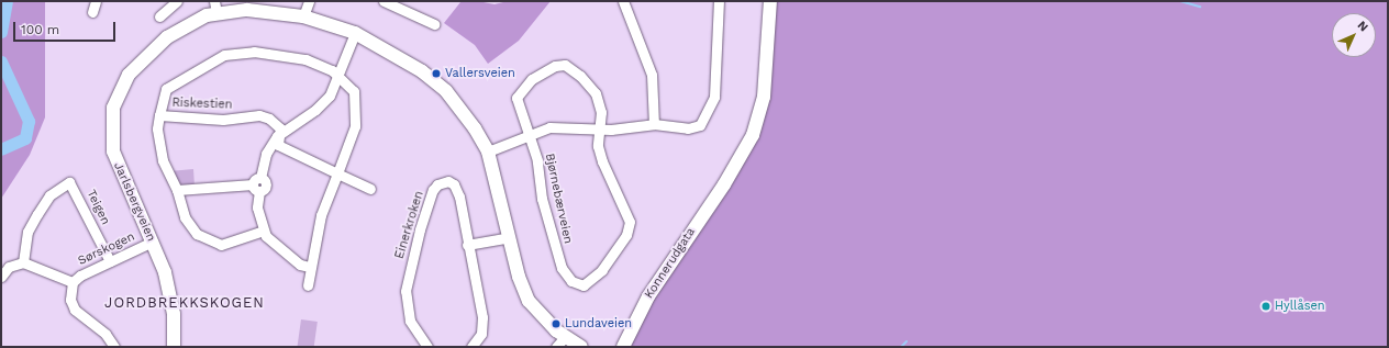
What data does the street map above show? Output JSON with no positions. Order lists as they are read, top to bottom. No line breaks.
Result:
{"streets":{"main road":["Jarlsbergveien","Konnerudgata"],"street":["Riskestien","Bjørnebærveien","Teigen","Einerkroken","Sørskogen"]},"crossings":[["Jarlsbergveien","Sørskogen"],["Teigen","Sørskogen"]],"districts":["JORDBREKKSKOGEN"],"places":["Vallersveien","Hyllåsen","Lundaveien"],"scale_bar":"100 m","north":"top right"}
